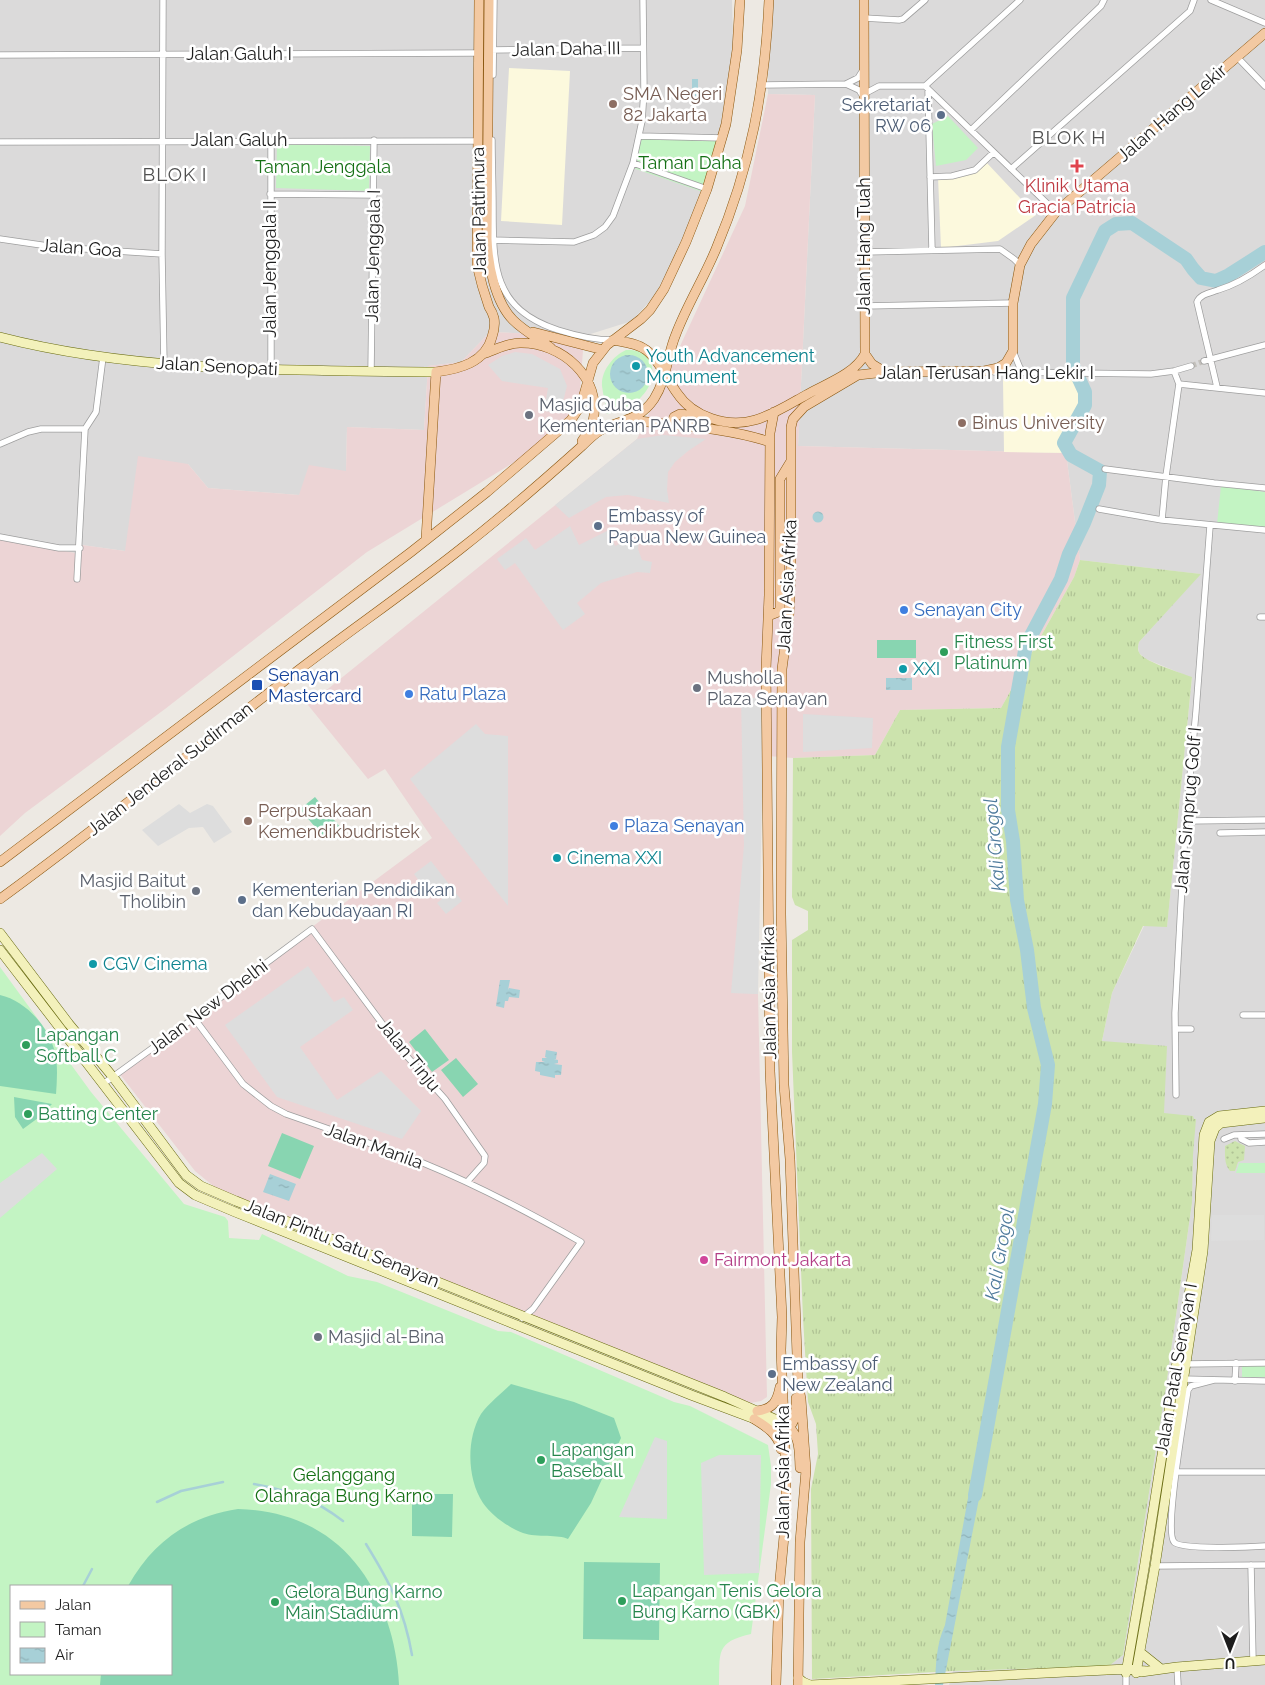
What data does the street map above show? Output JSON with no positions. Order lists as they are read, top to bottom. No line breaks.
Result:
{"streets":{"main road":["Jalan Hang Lekir","Jalan Pattimura","Jalan Hang Tuah","Jalan Senopati","Jalan Terusan Hang Lekir I","Jalan Asia Afrika","Jalan Jenderal Sudirman","Jalan Pintu Satu Senayan","Jalan Patal Senayan I"],"street":["Jalan Daha III","Jalan Galuh I","Jalan Galuh","Jalan Goa","Jalan Jenggala I","Jalan Jenggala II","Jalan Simprug Golf I","Jalan New Dhelhi","Jalan Tinju","Jalan Manila"]},"crossings":[["Jalan Daha III","Jalan Pattimura"],["Jalan Galuh I","Jalan Pattimura"],["Jalan Hang Lekir","Jalan Terusan Hang Lekir I"],["Jalan Galuh","Jalan Pattimura"],["Jalan Galuh","Jalan Jenggala I"],["Jalan Galuh","Jalan Jenggala II"],["Jalan Pattimura","Jalan Jenderal Sudirman"],["Jalan Jenggala I","Jalan Senopati"],["Jalan Jenggala II","Jalan Senopati"],["Jalan Terusan Hang Lekir I","Jalan Asia Afrika"],["Jalan Asia Afrika","Jalan Pintu Satu Senayan"],["Jalan New Dhelhi","Jalan Tinju"],["Jalan New Dhelhi","Jalan Manila"],["Jalan New Dhelhi","Jalan Pintu Satu Senayan"],["Jalan Tinju","Jalan Manila"],["Jalan Manila","Jalan Pintu Satu Senayan"]],"districts":["BLOK H","BLOK I"],"water":["Kali Grogol"],"parks":["Taman Daha","Taman Jenggala","Gelanggang Olahraga Bung Karno"],"places":{"other":["SMA Negeri 82 Jakarta","Sekretariat RW 06","Youth Advancement Monument","Masjid Quba Kementerian PANRB","Binus University","Embassy of Papua New Guinea","Senayan City","Fitness First Platinum","XXI","Musholla Plaza Senayan","Ratu Plaza","Perpustakaan Kemendikbudristek","Plaza Senayan","Cinema XXI","Masjid Baitut Tholibin","Kementerian Pendidikan dan Kebudayaan RI","CGV Cinema","Lapangan Softball C","Batting Center","Fairmont Jakarta","Masjid al-Bina","Embassy of New Zealand","Lapangan Baseball","Lapangan Tenis Gelora Bung Karno (GBK)","Gelora Bung Karno Main Stadium"],"health":["Klinik Utama Gracia Patricia"],"transit":["Senayan Mastercard"]},"legend":["Jalan","Taman","Air"],"north":"bottom"}
